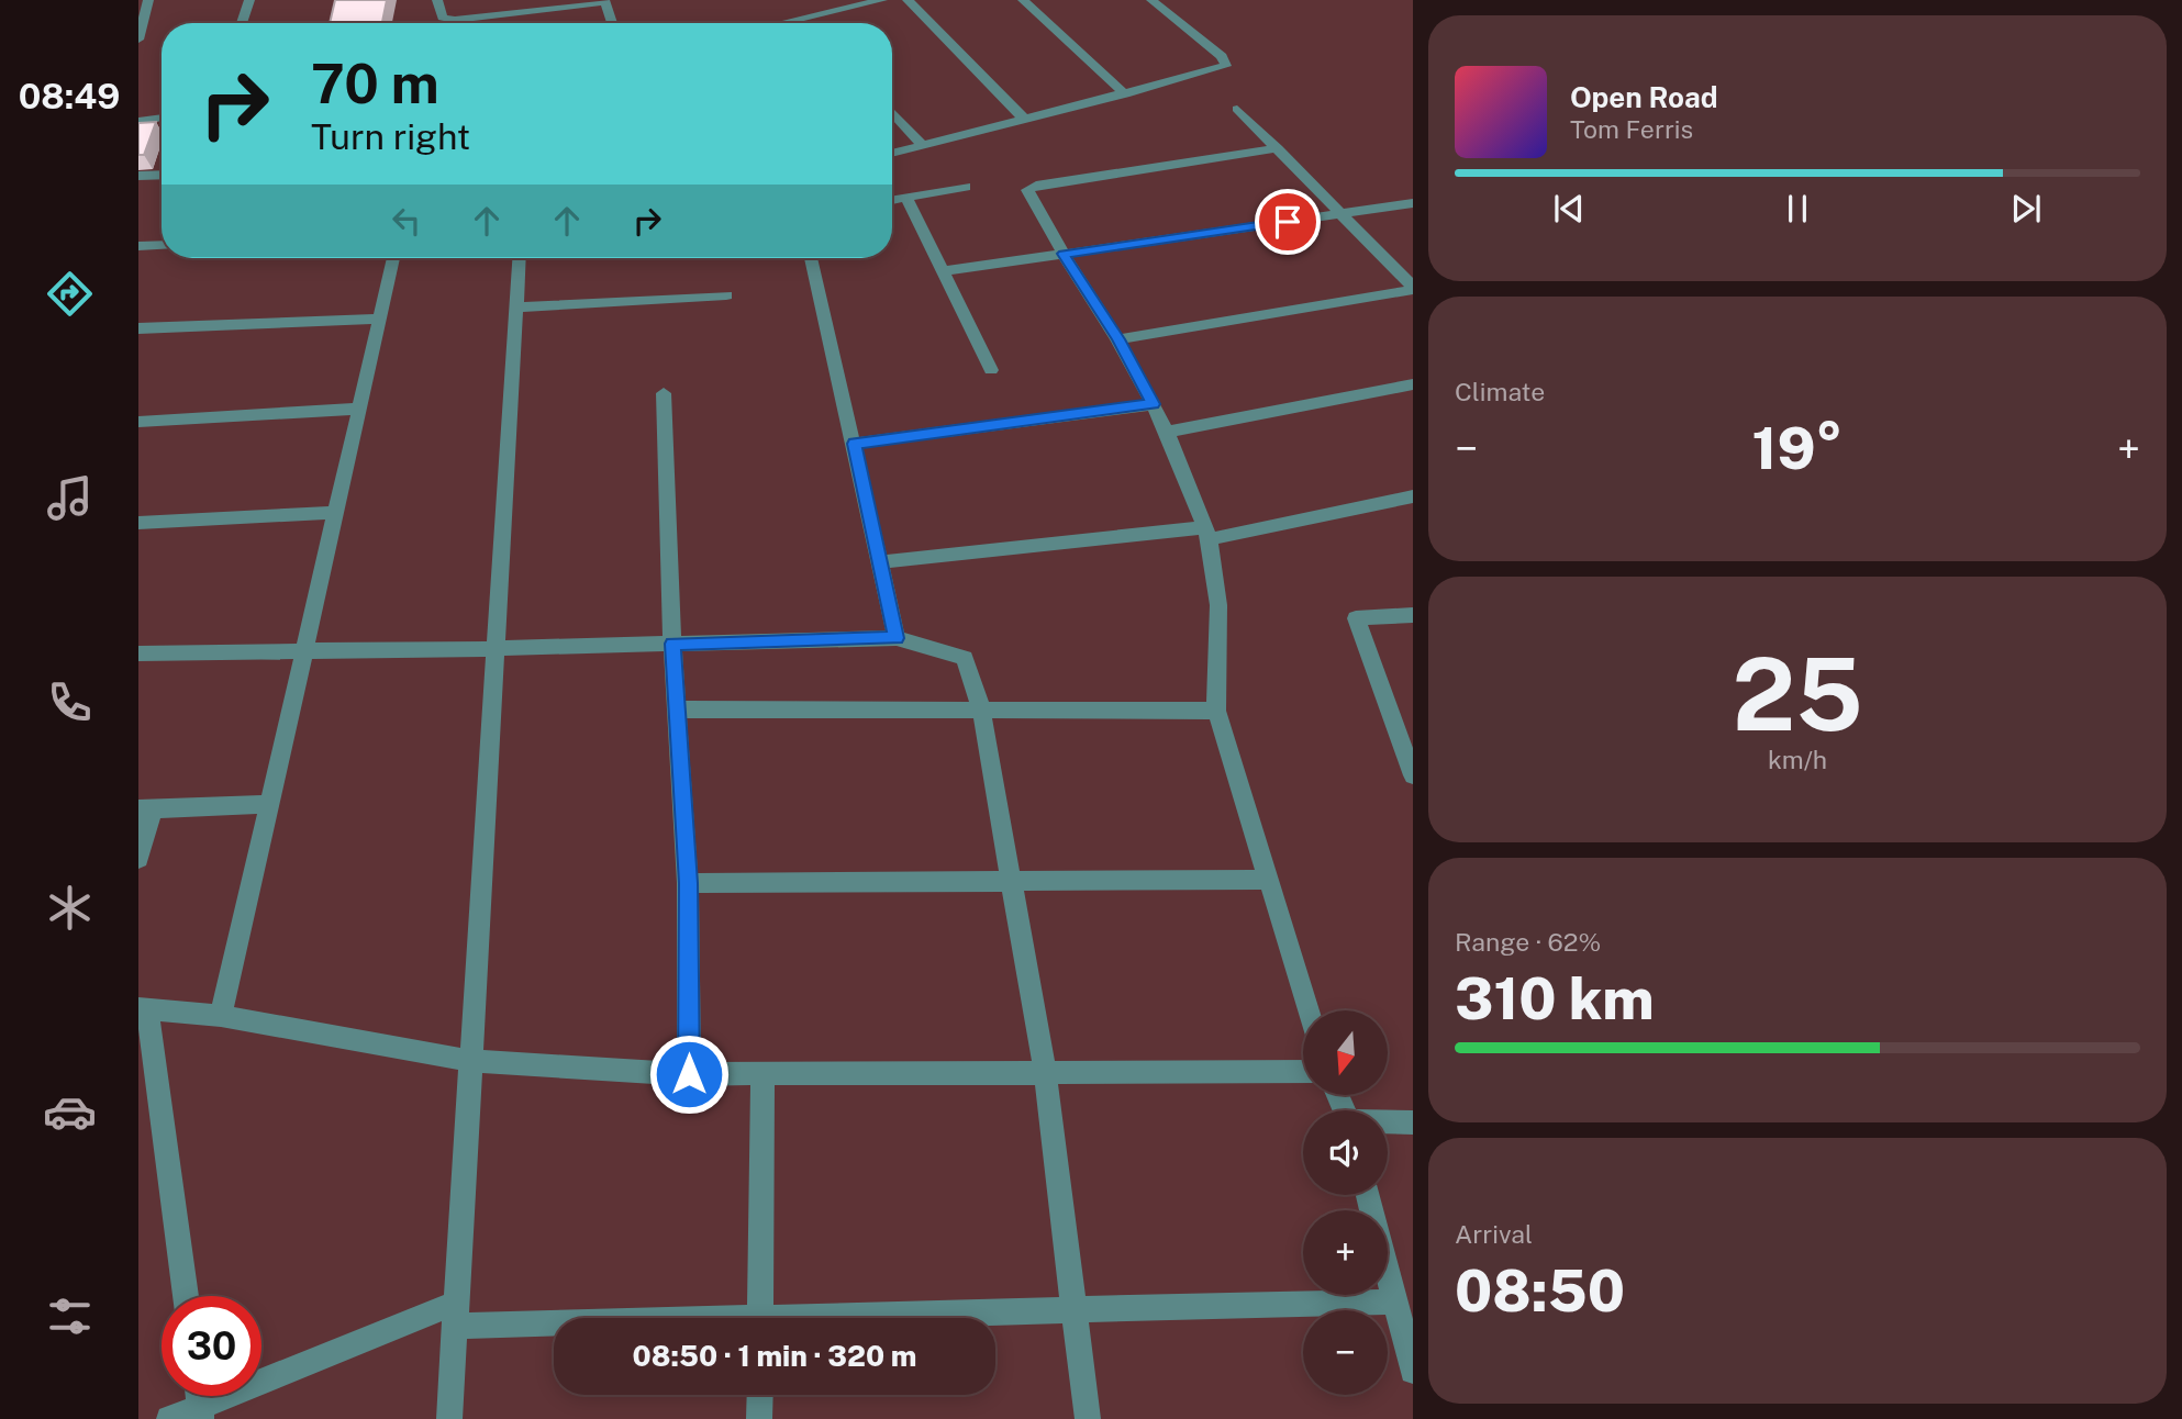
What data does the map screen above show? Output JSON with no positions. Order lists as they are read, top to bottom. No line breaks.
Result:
{"north":"bottom","page":{"tabs":"08:49","turn":["70 m","Turn right"],"song":["Open Road","Tom Ferris"],"tile":["Climate",["25","km/h"],["Range · 62%","310 km"],["Arrival","08:50"]],"heat":["−","19°","+"],"map_buttons":["+","−"],"limit":"30","trip":"08:50 · 1 min · 320 m"}}
